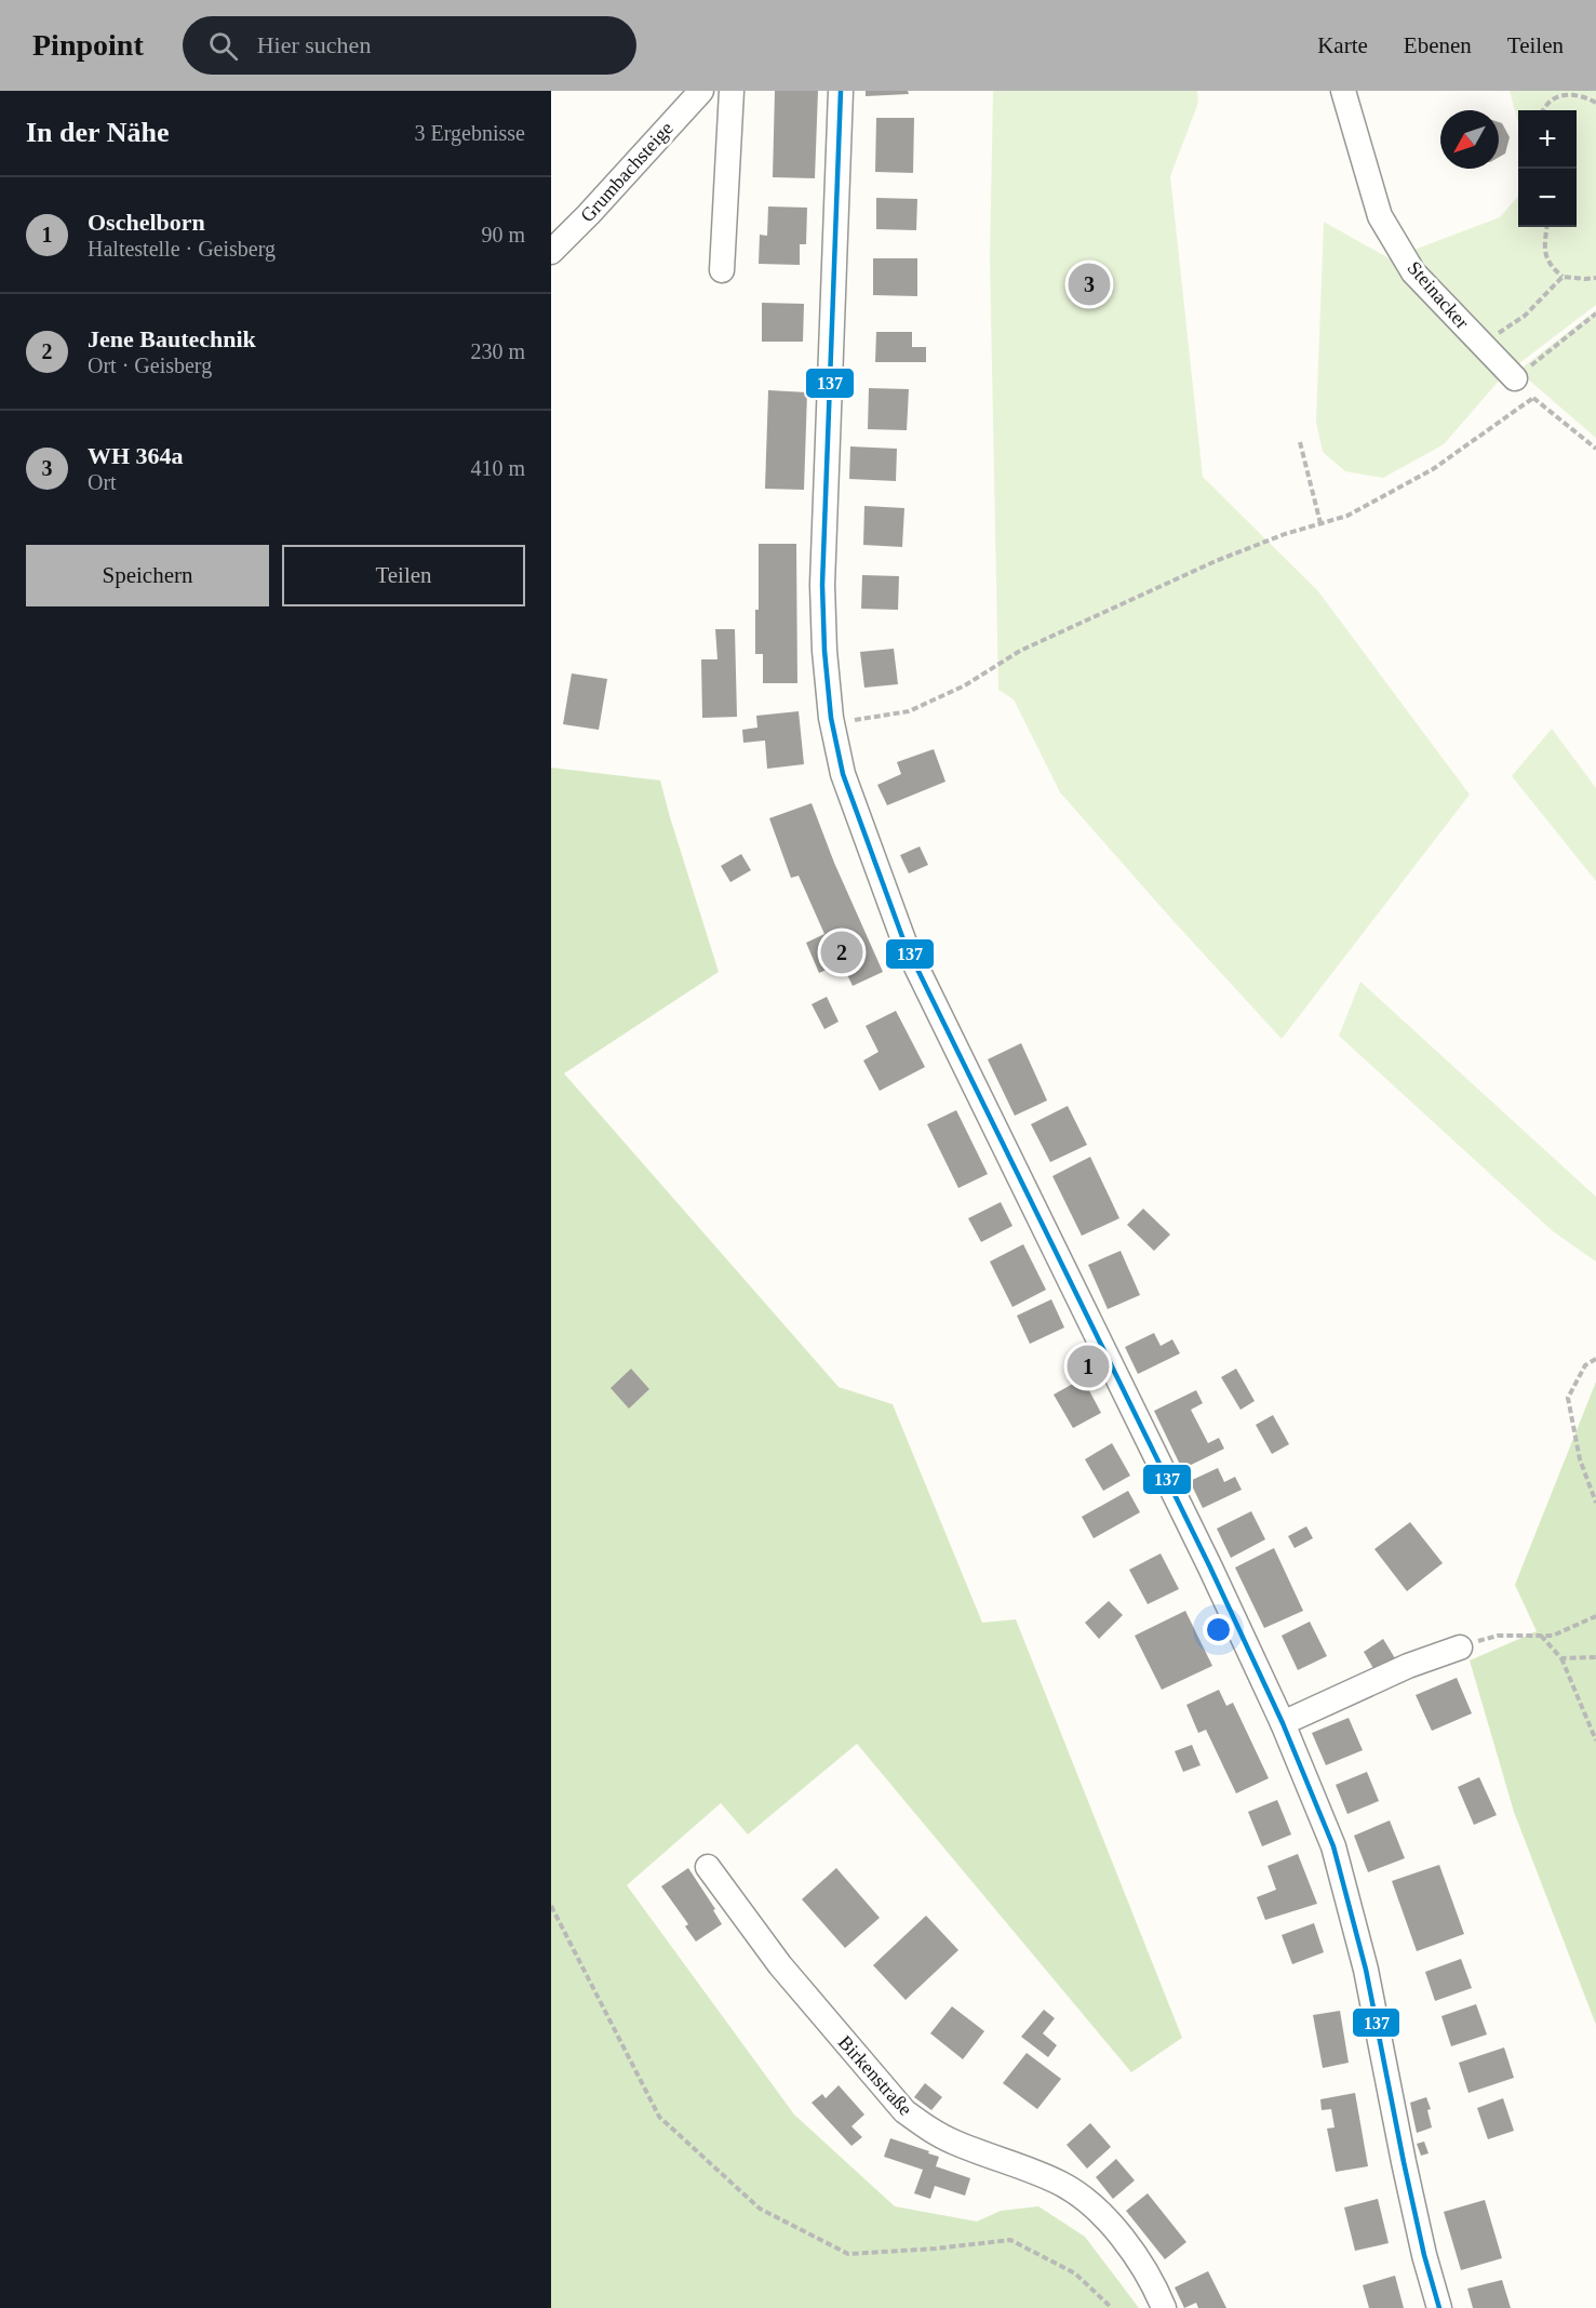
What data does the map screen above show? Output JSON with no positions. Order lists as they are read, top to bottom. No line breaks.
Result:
{"streets":{"street":["Grumbachsteige","Steinacker","Birkenstraße"]},"lines":["transit line 137"],"north":"bottom left","page":{"header":"Pinpoint","search":"Hier suchen","nav":["Karte","Ebenen","Teilen"],"heading":["In der Nähe","3 Ergebnisse"],"map_buttons":["+","−"],"list":[{"mark":"1","name":"Oschelborn","note":"Haltestelle · Geisberg","value":"90 m"},{"mark":"2","name":"Jene Bautechnik","note":"Ort · Geisberg","value":"230 m"},{"mark":"3","name":"WH 364a","note":"Ort","value":"410 m"}],"pins":["3","2","1"],"buttons":["Speichern","Teilen"]}}
